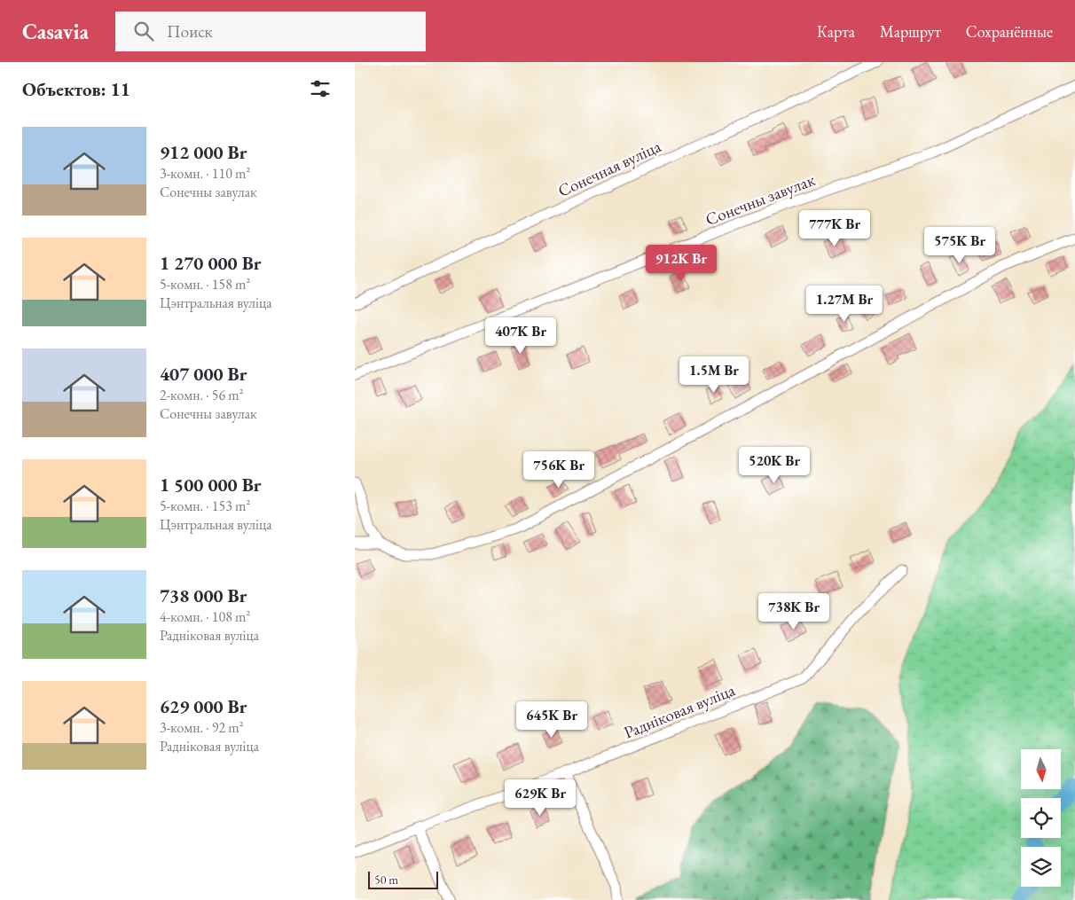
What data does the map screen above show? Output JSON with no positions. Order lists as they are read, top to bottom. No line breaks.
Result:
{"streets":{"street":["Сонечная вуліца","Сонечны завулак","Радніковая вуліца"]},"scale_bar":"50 m","north":"bottom","page":{"header":"Casavia","search":"Поиск","nav":["Карта","Маршрут","Сохранённые"],"heading":"Объектов: 11","list":[{"name":"912 000 Br","note":"3-комн. · 110 m² · Сонечны завулак"},{"name":"1 270 000 Br","note":"5-комн. · 158 m² · Цэнтральная вуліца"},{"name":"407 000 Br","note":"2-комн. · 56 m² · Сонечны завулак"},{"name":"1 500 000 Br","note":"5-комн. · 153 m² · Цэнтральная вуліца"},{"name":"738 000 Br","note":"4-комн. · 108 m² · Радніковая вуліца"},{"name":"629 000 Br","note":"3-комн. · 92 m² · Радніковая вуліца"}],"price":["777K Br","575K Br","912K Br","1.27M Br","407K Br","1.5M Br","520K Br","756K Br","738K Br","645K Br","629K Br"],"scale":"50 m"}}
